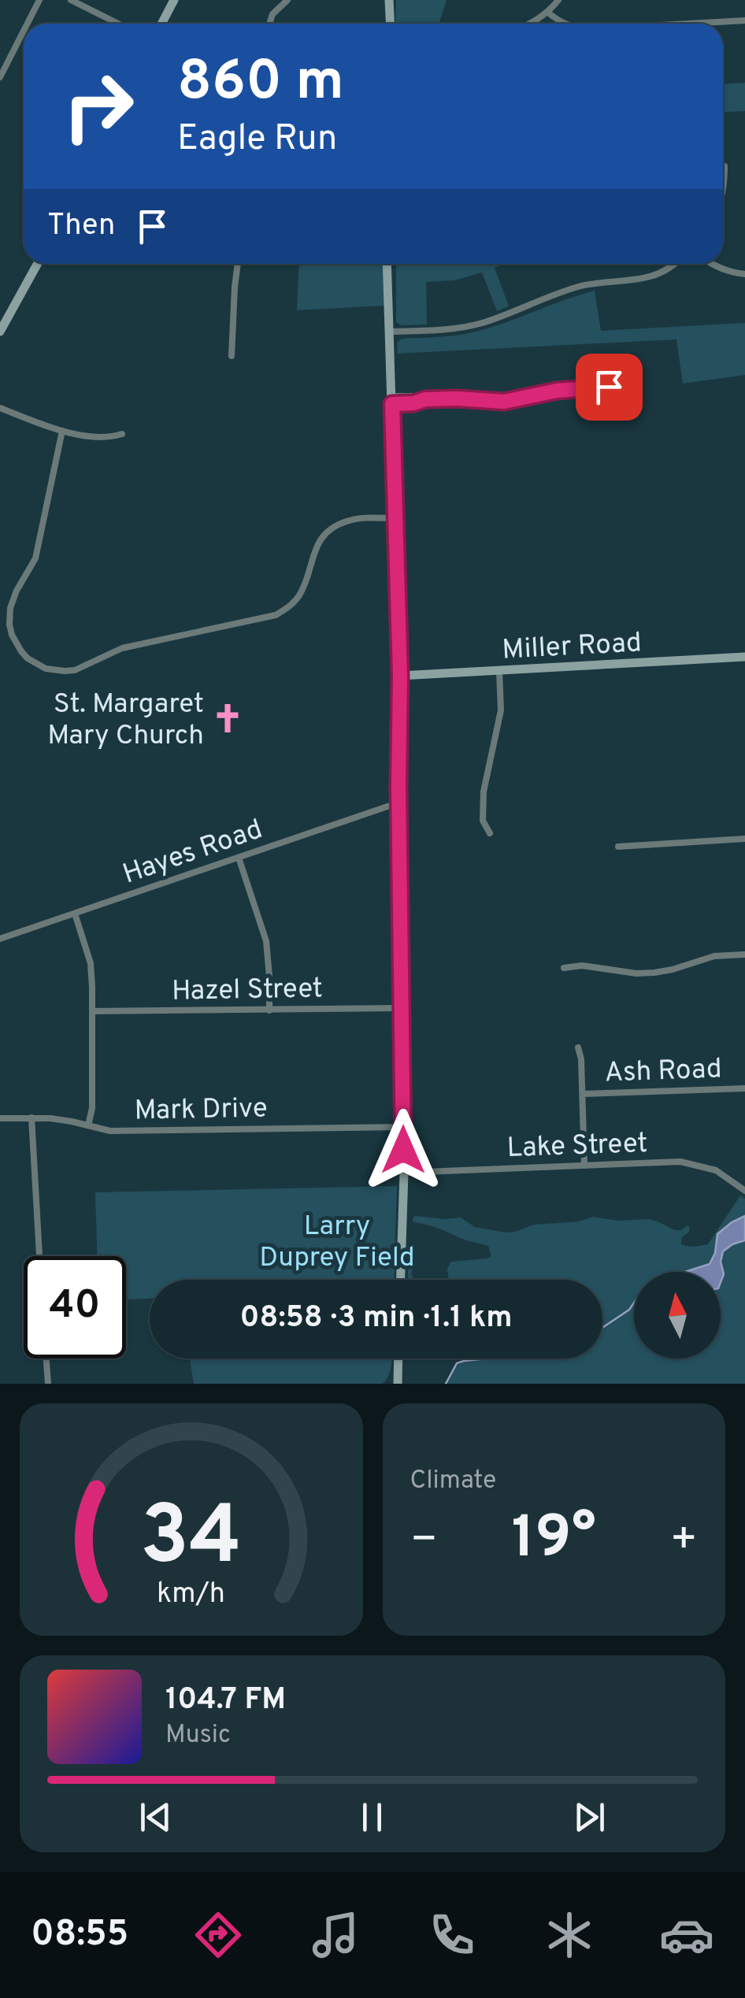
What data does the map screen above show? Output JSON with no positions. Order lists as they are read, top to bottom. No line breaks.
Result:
{"streets":{"street":["Miller Road","Hayes Road","Hazel Street","Ash Road","Mark Drive","Lake Street"]},"parks":["Larry Duprey Field"],"places":{"church":["St. Margaret Mary Church"]},"north":"top","page":{"turn":["860 m","Eagle Run"],"then":"Then","limit":"40","trip":"08:58 · 3 min · 1.1 km","tile":"Climate","heat":["−","19°","+"],"song":["104.7 FM","Music"],"tabs":"08:55","gauge":["34","km/h"]}}
